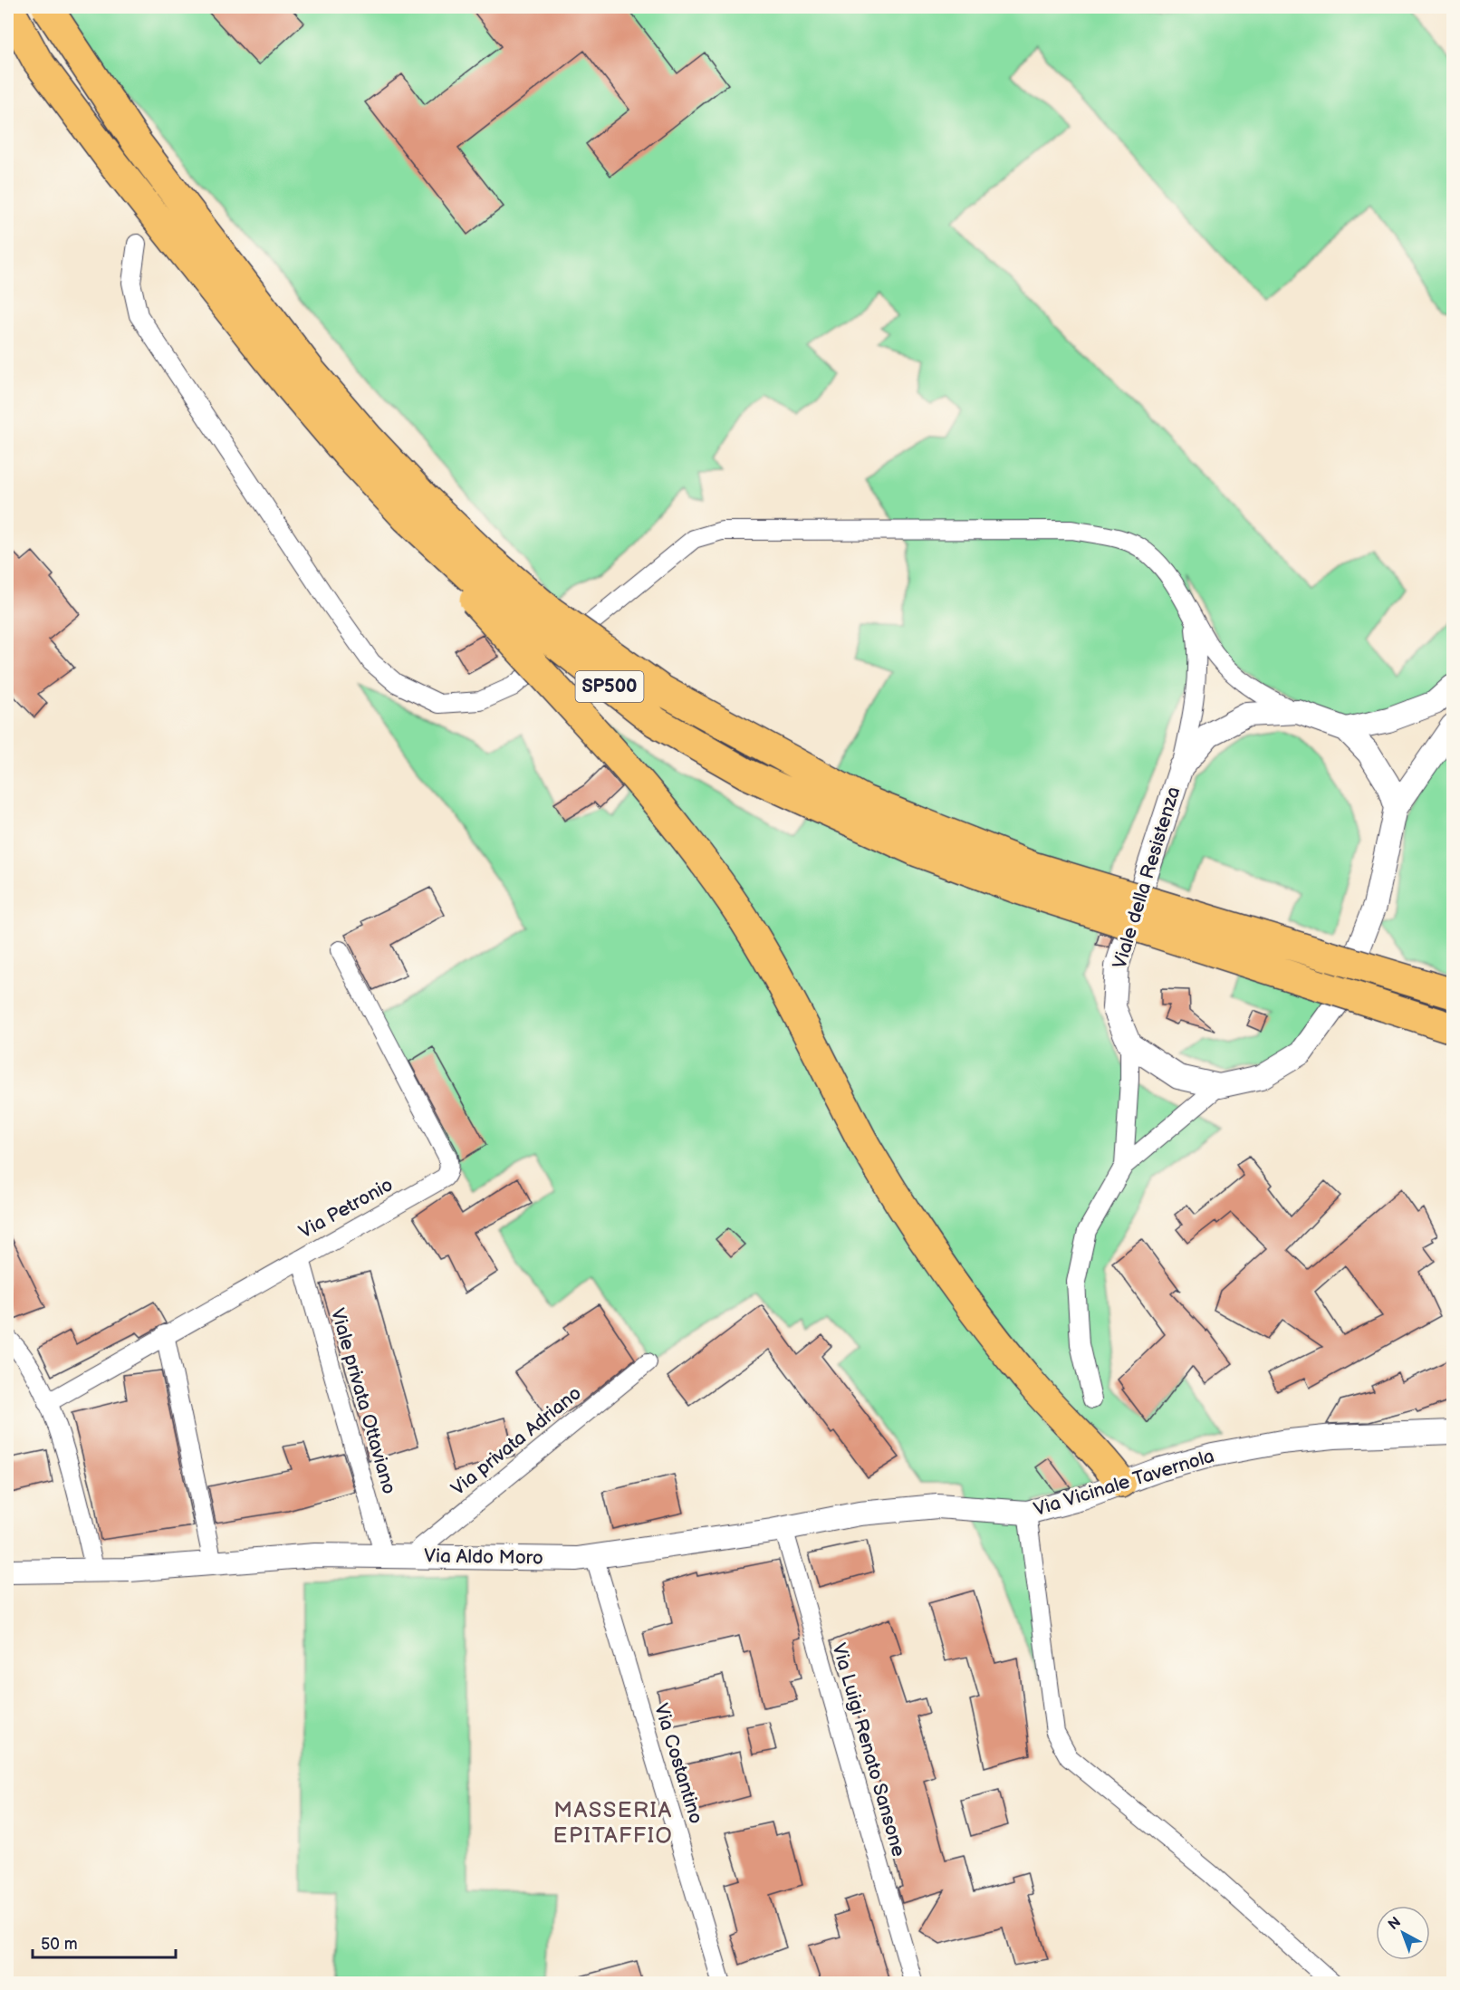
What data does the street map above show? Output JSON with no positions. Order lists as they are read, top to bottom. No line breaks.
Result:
{"streets":{"highway":["SP500"],"street":["Viale della Resistenza","Via Petronio","Viale privata Ottaviano","Via privata Adriano","Via Vicinale Tavernola","Via Aldo Moro","Via Luigi Renato Sansone","Via Costantino"]},"crossings":[["Via Petronio","Viale privata Ottaviano"],["Viale privata Ottaviano","Via Aldo Moro"],["Via privata Adriano","Via Aldo Moro"],["Via Vicinale Tavernola","Via Aldo Moro"],["Via Aldo Moro","Via Luigi Renato Sansone"],["Via Aldo Moro","Via Costantino"]],"districts":["MASSERIA EPITAFFIO"],"scale_bar":"50 m","north":"top left"}
